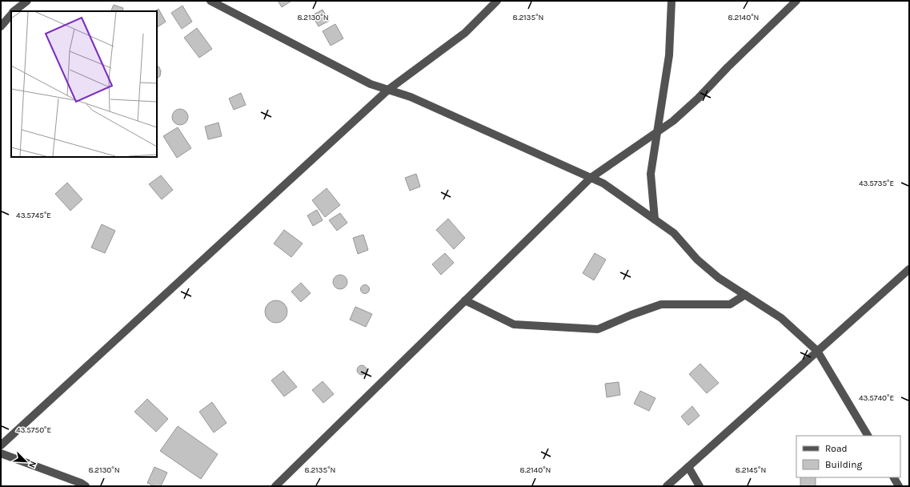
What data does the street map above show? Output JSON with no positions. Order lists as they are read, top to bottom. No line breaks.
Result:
{"legend":["Road","Building"],"north":"bottom right","coordinates":["8.2135°N","8.2140°N","8.2130°N","43.5735°E","43.5745°E","43.5740°E","43.5750°E","8.2145°N"]}
